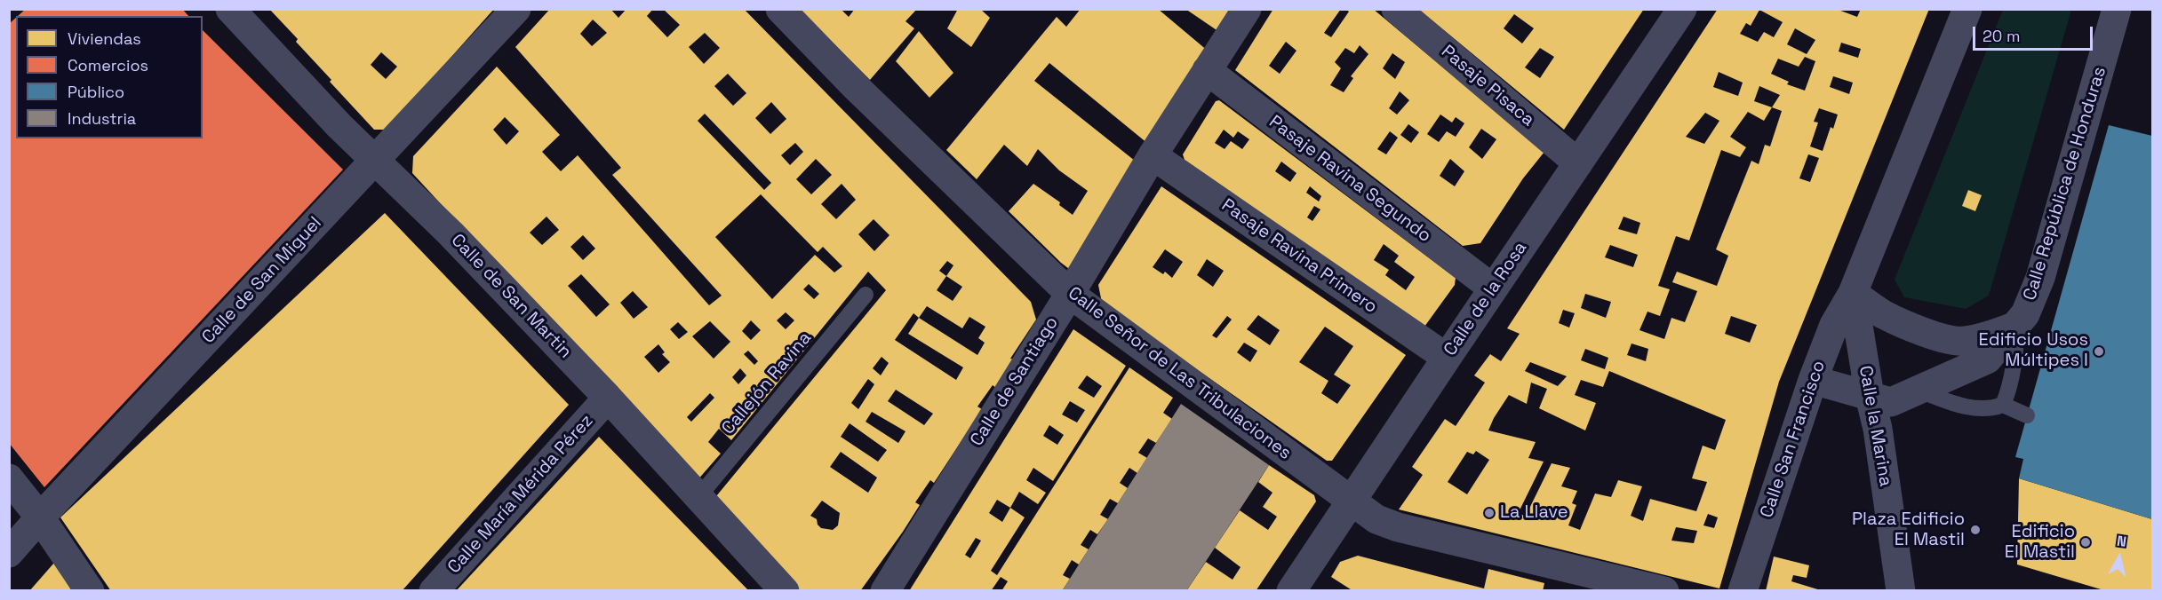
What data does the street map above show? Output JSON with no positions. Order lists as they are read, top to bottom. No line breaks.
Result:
{"streets":{"street":["Pasaje Pisaca","Pasaje Ravina Segundo","Calle República de Honduras","Pasaje Ravina Primero","Calle de San Miguel","Calle de San Martin","Calle de la Rosa","Calle Señor de Las Tribulaciones","Calle de Santiago","Calle la Marina","Calle San Francisco","Calle María Mérida Pérez"],"lane":["Callejón Ravina"]},"crossings":[["Pasaje Pisaca","Calle de la Rosa"],["Pasaje Ravina Segundo","Calle de la Rosa"],["Pasaje Ravina Segundo","Calle de Santiago"],["Calle República de Honduras","Calle la Marina"],["Calle República de Honduras","Calle San Francisco"],["Pasaje Ravina Primero","Calle de la Rosa"],["Pasaje Ravina Primero","Calle de Santiago"],["Calle de San Miguel","Calle de San Martin"],["Calle de San Martin","Callejón Ravina"],["Calle de San Martin","Calle María Mérida Pérez"],["Calle de la Rosa","Calle Señor de Las Tribulaciones"],["Calle Señor de Las Tribulaciones","Calle de Santiago"],["Calle la Marina","Calle San Francisco"]],"places":["Edificio Usos Múltipes I","La Llave","Plaza Edificio El Mastil","Edificio El Mastil"],"legend":["Viviendas","Comercios","Público","Industria"],"scale_bar":"20 m","north":"top"}
